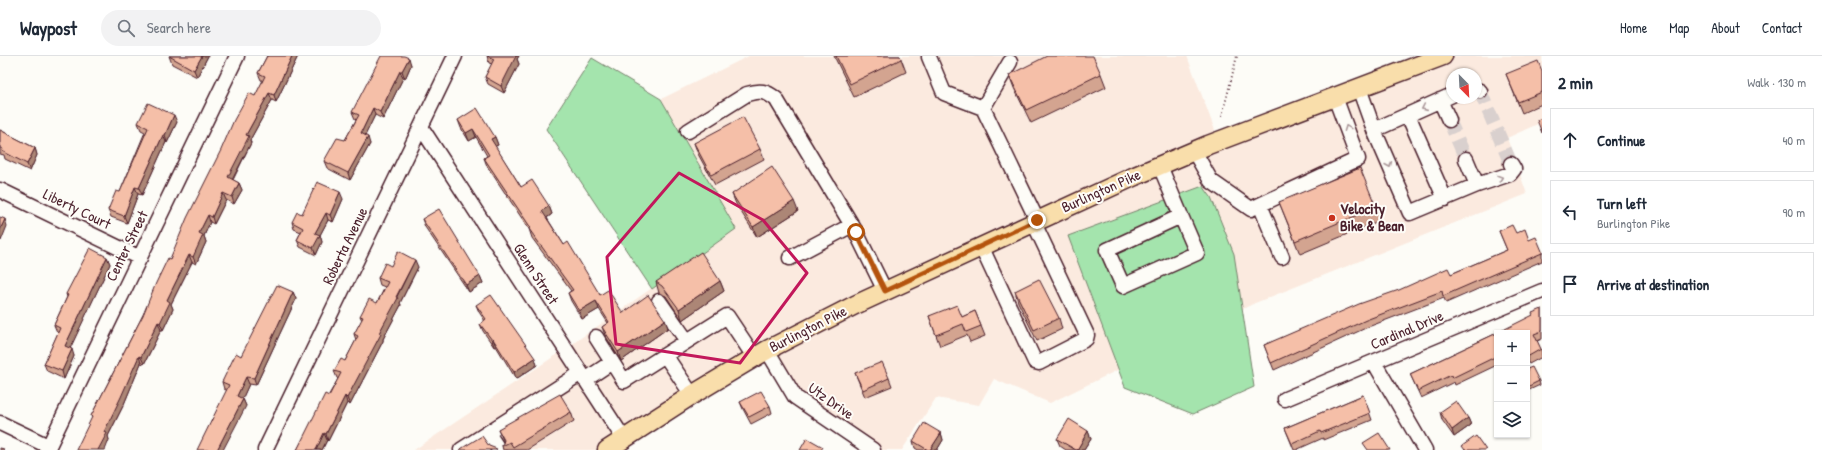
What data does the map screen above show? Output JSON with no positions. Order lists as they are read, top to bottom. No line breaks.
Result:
{"streets":{"main road":["Burlington Pike"],"street":["Liberty Court","Center Street","Roberta Avenue","Glenn Street","Cardinal Drive","Utz Drive"]},"crossings":[["Burlington Pike","Glenn Street"],["Burlington Pike","Utz Drive"],["Liberty Court","Center Street"],["Roberta Avenue","Glenn Street"]],"places":["Velocity Bike & Bean"],"north":"bottom right","page":{"header":"Waypost","search":"Search here","nav":["Home","Map","About","Contact"],"heading":["2 min","Walk · 130 m"],"list":[["Continue","40 m"],["Turn left","Burlington Pike","90 m"],"Arrive at destination"],"map_buttons":["+","−"]}}
